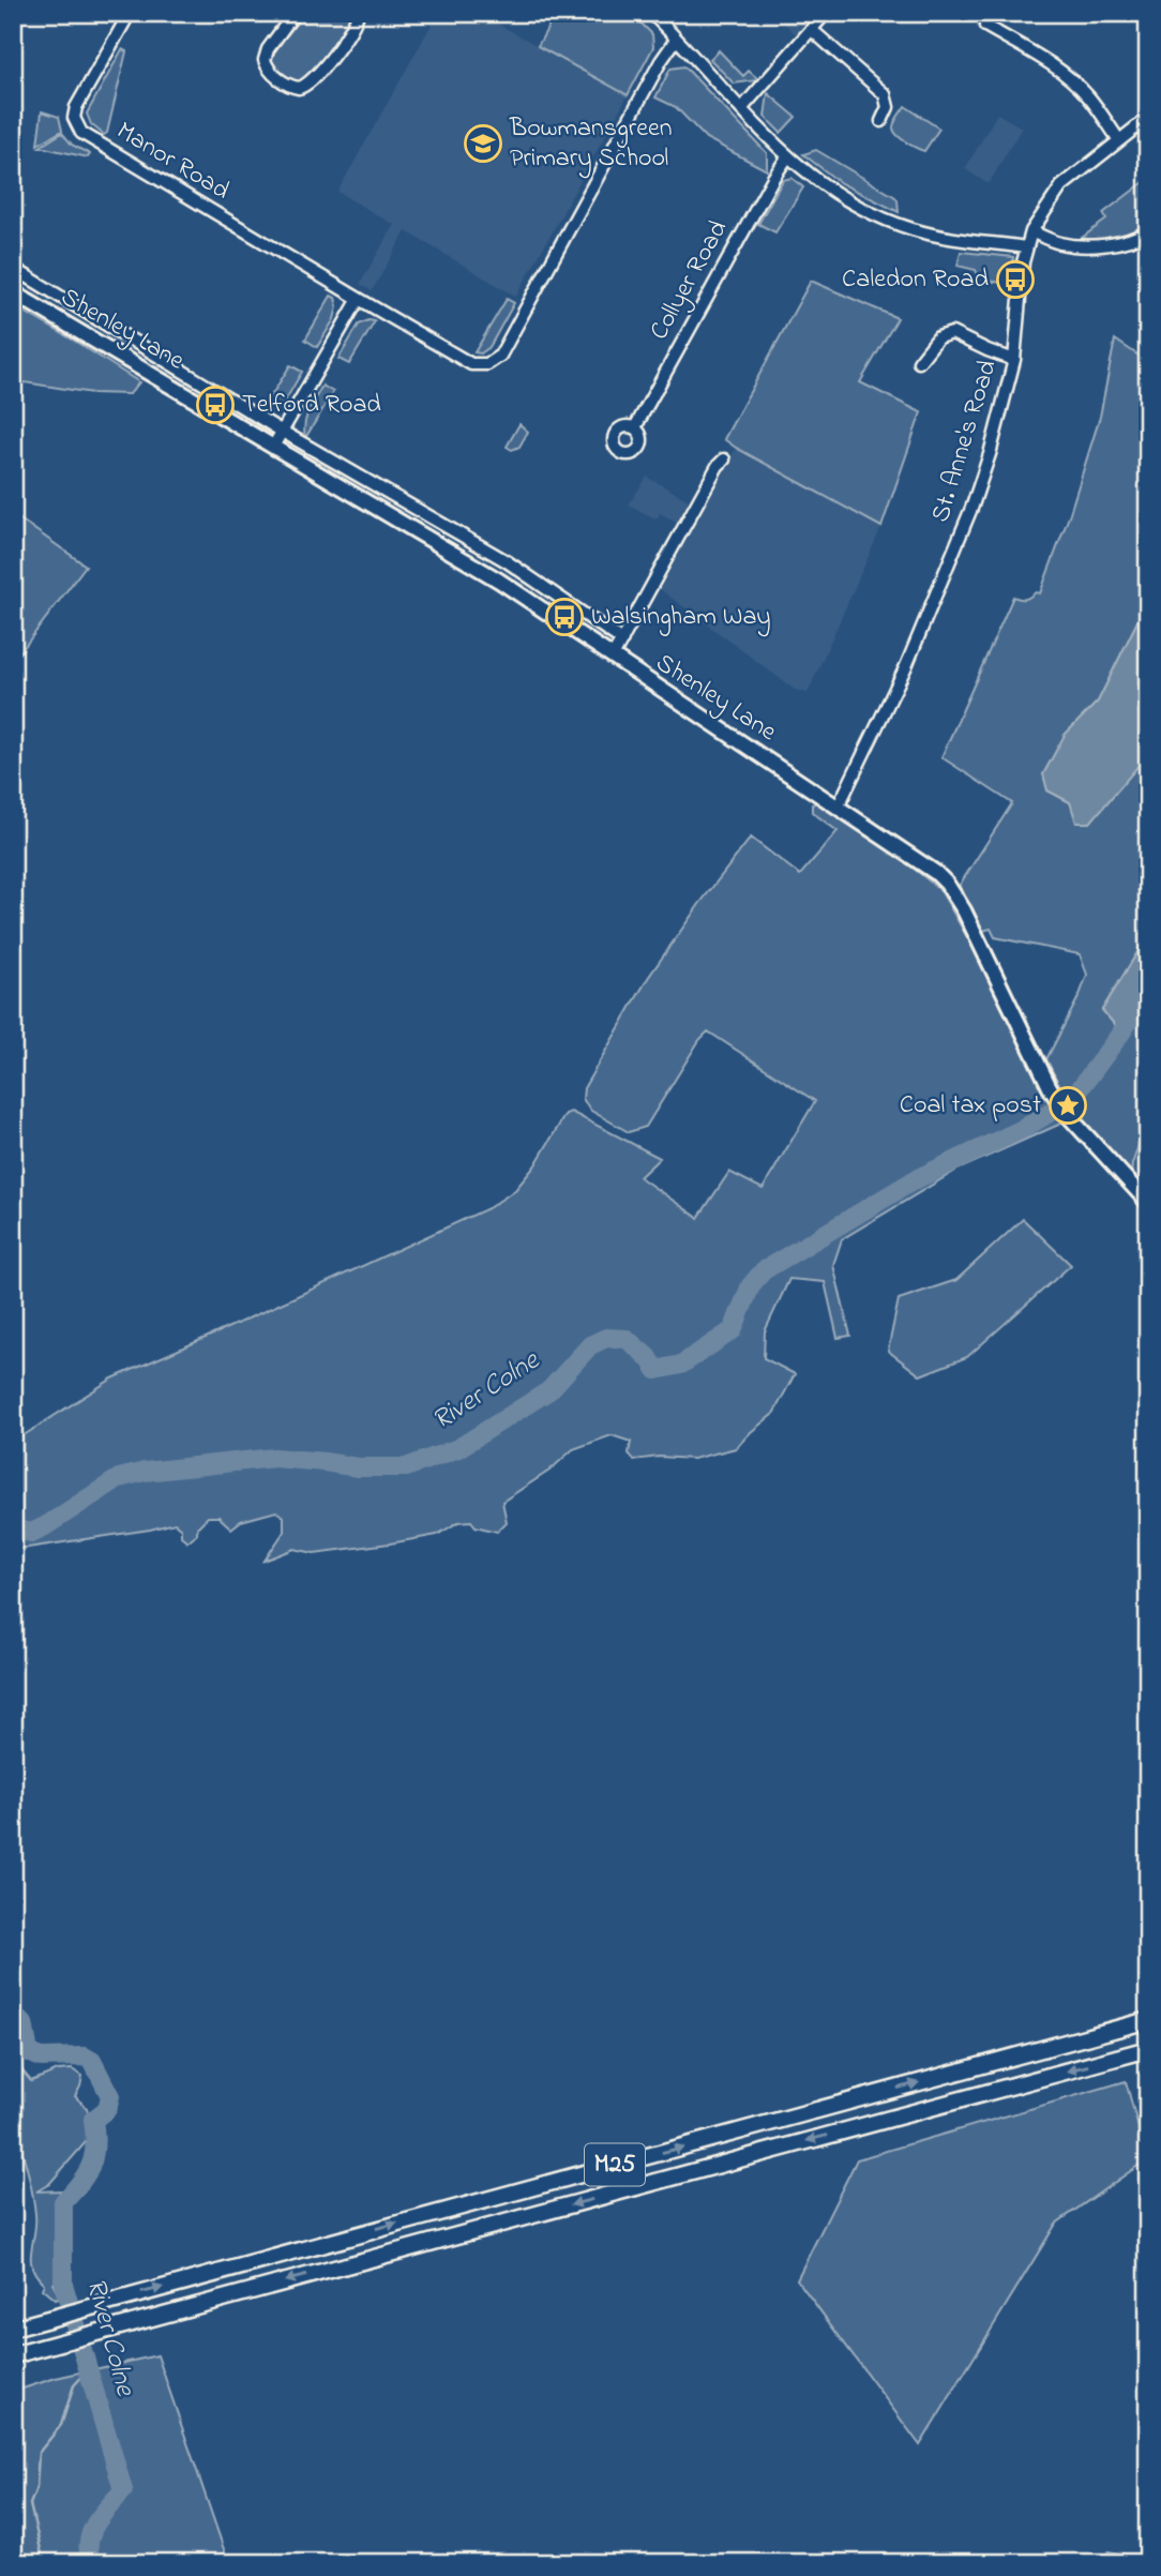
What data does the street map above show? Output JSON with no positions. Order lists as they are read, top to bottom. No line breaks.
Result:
{"streets":{"highway":["M25"],"main road":["Shenley Lane"],"street":["Manor Road","Collyer Road","St. Anne's Road"]},"crossings":[["Shenley Lane","St. Anne's Road"]],"water":["River Colne"],"places":{"school or university":["Bowmansgreen Primary School"],"bus stop":["Caledon Road","Telford Road","Walsingham Way"],"place":["Coal tax post"]}}
